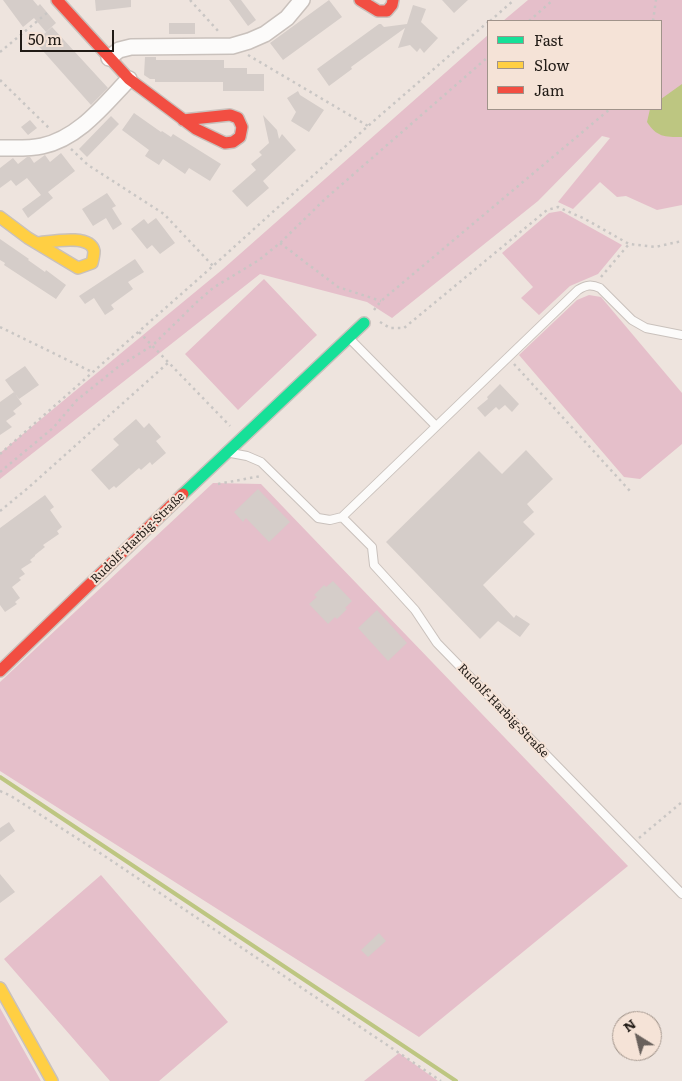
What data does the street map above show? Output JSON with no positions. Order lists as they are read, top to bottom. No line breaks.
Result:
{"streets":{"street":["Rudolf-Harbig-Straße"]},"legend":["Fast","Slow","Jam"],"scale_bar":"50 m","north":"top left"}
